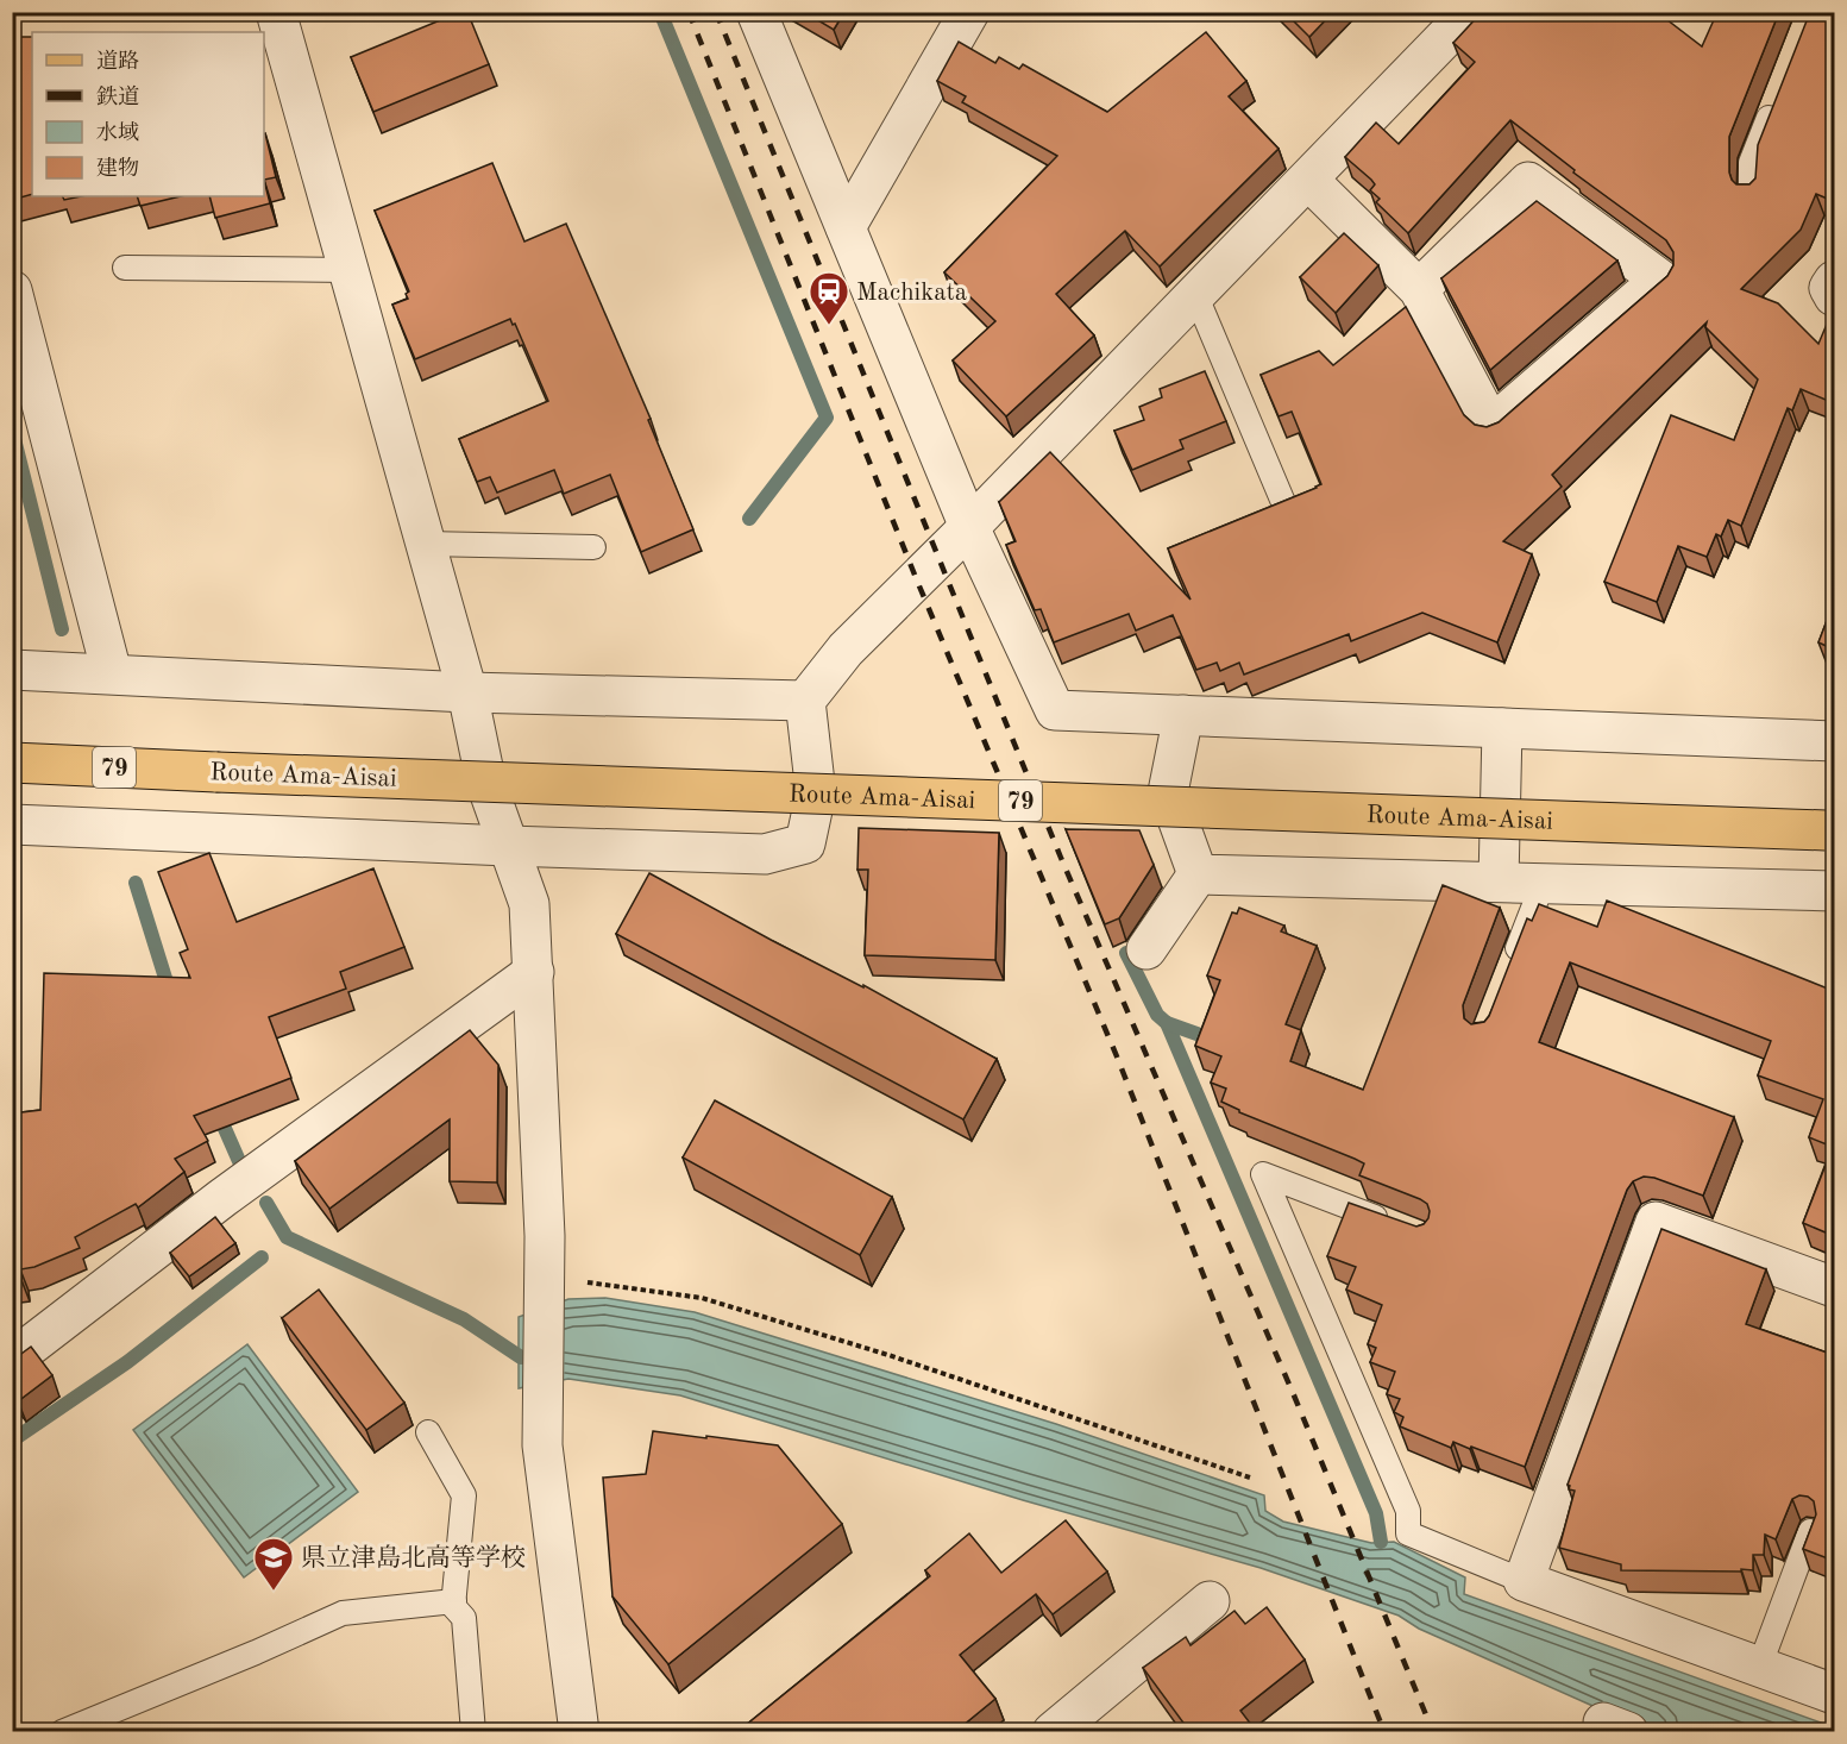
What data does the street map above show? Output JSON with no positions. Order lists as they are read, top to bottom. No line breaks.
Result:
{"streets":{"main road":["79","Route Ama-Aisai"]},"places":{"station":["Machikata"],"school or university":["県立津島北高等学校"]},"legend":["道路","鉄道","水域","建物"]}
